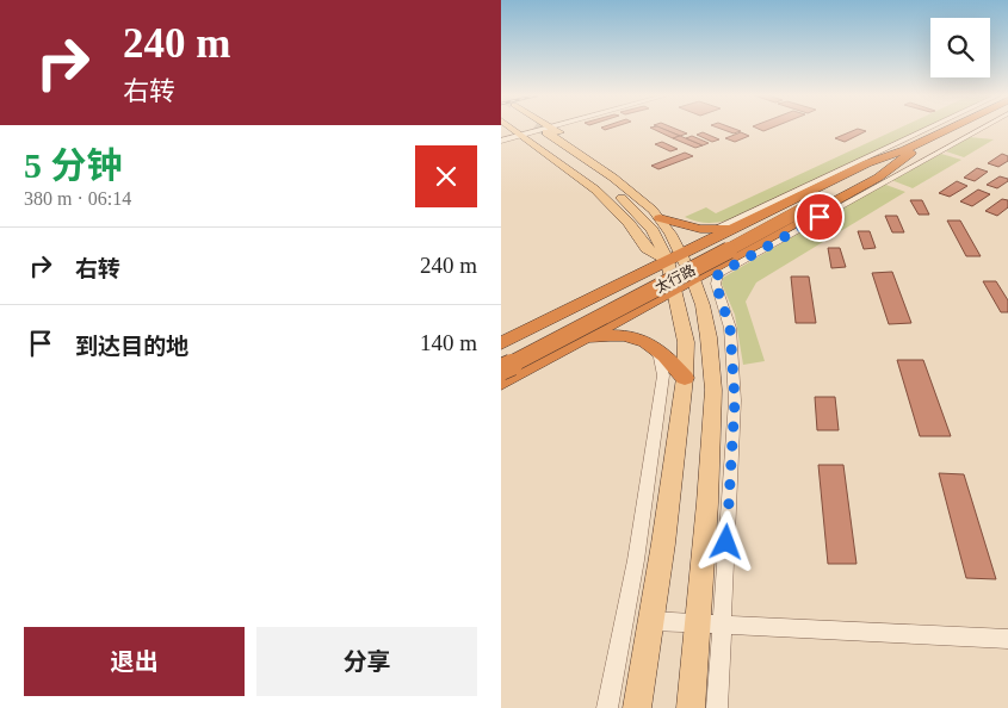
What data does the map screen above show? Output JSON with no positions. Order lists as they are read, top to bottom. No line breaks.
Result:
{"streets":{"highway":["太行路"]},"page":{"turn":["240 m","右转"],"heading":["5 分钟","380 m · 06:14"],"list":[{"name":"右转","value":"240 m"},{"name":"到达目的地","value":"140 m"}],"buttons":["退出","分享"]}}
